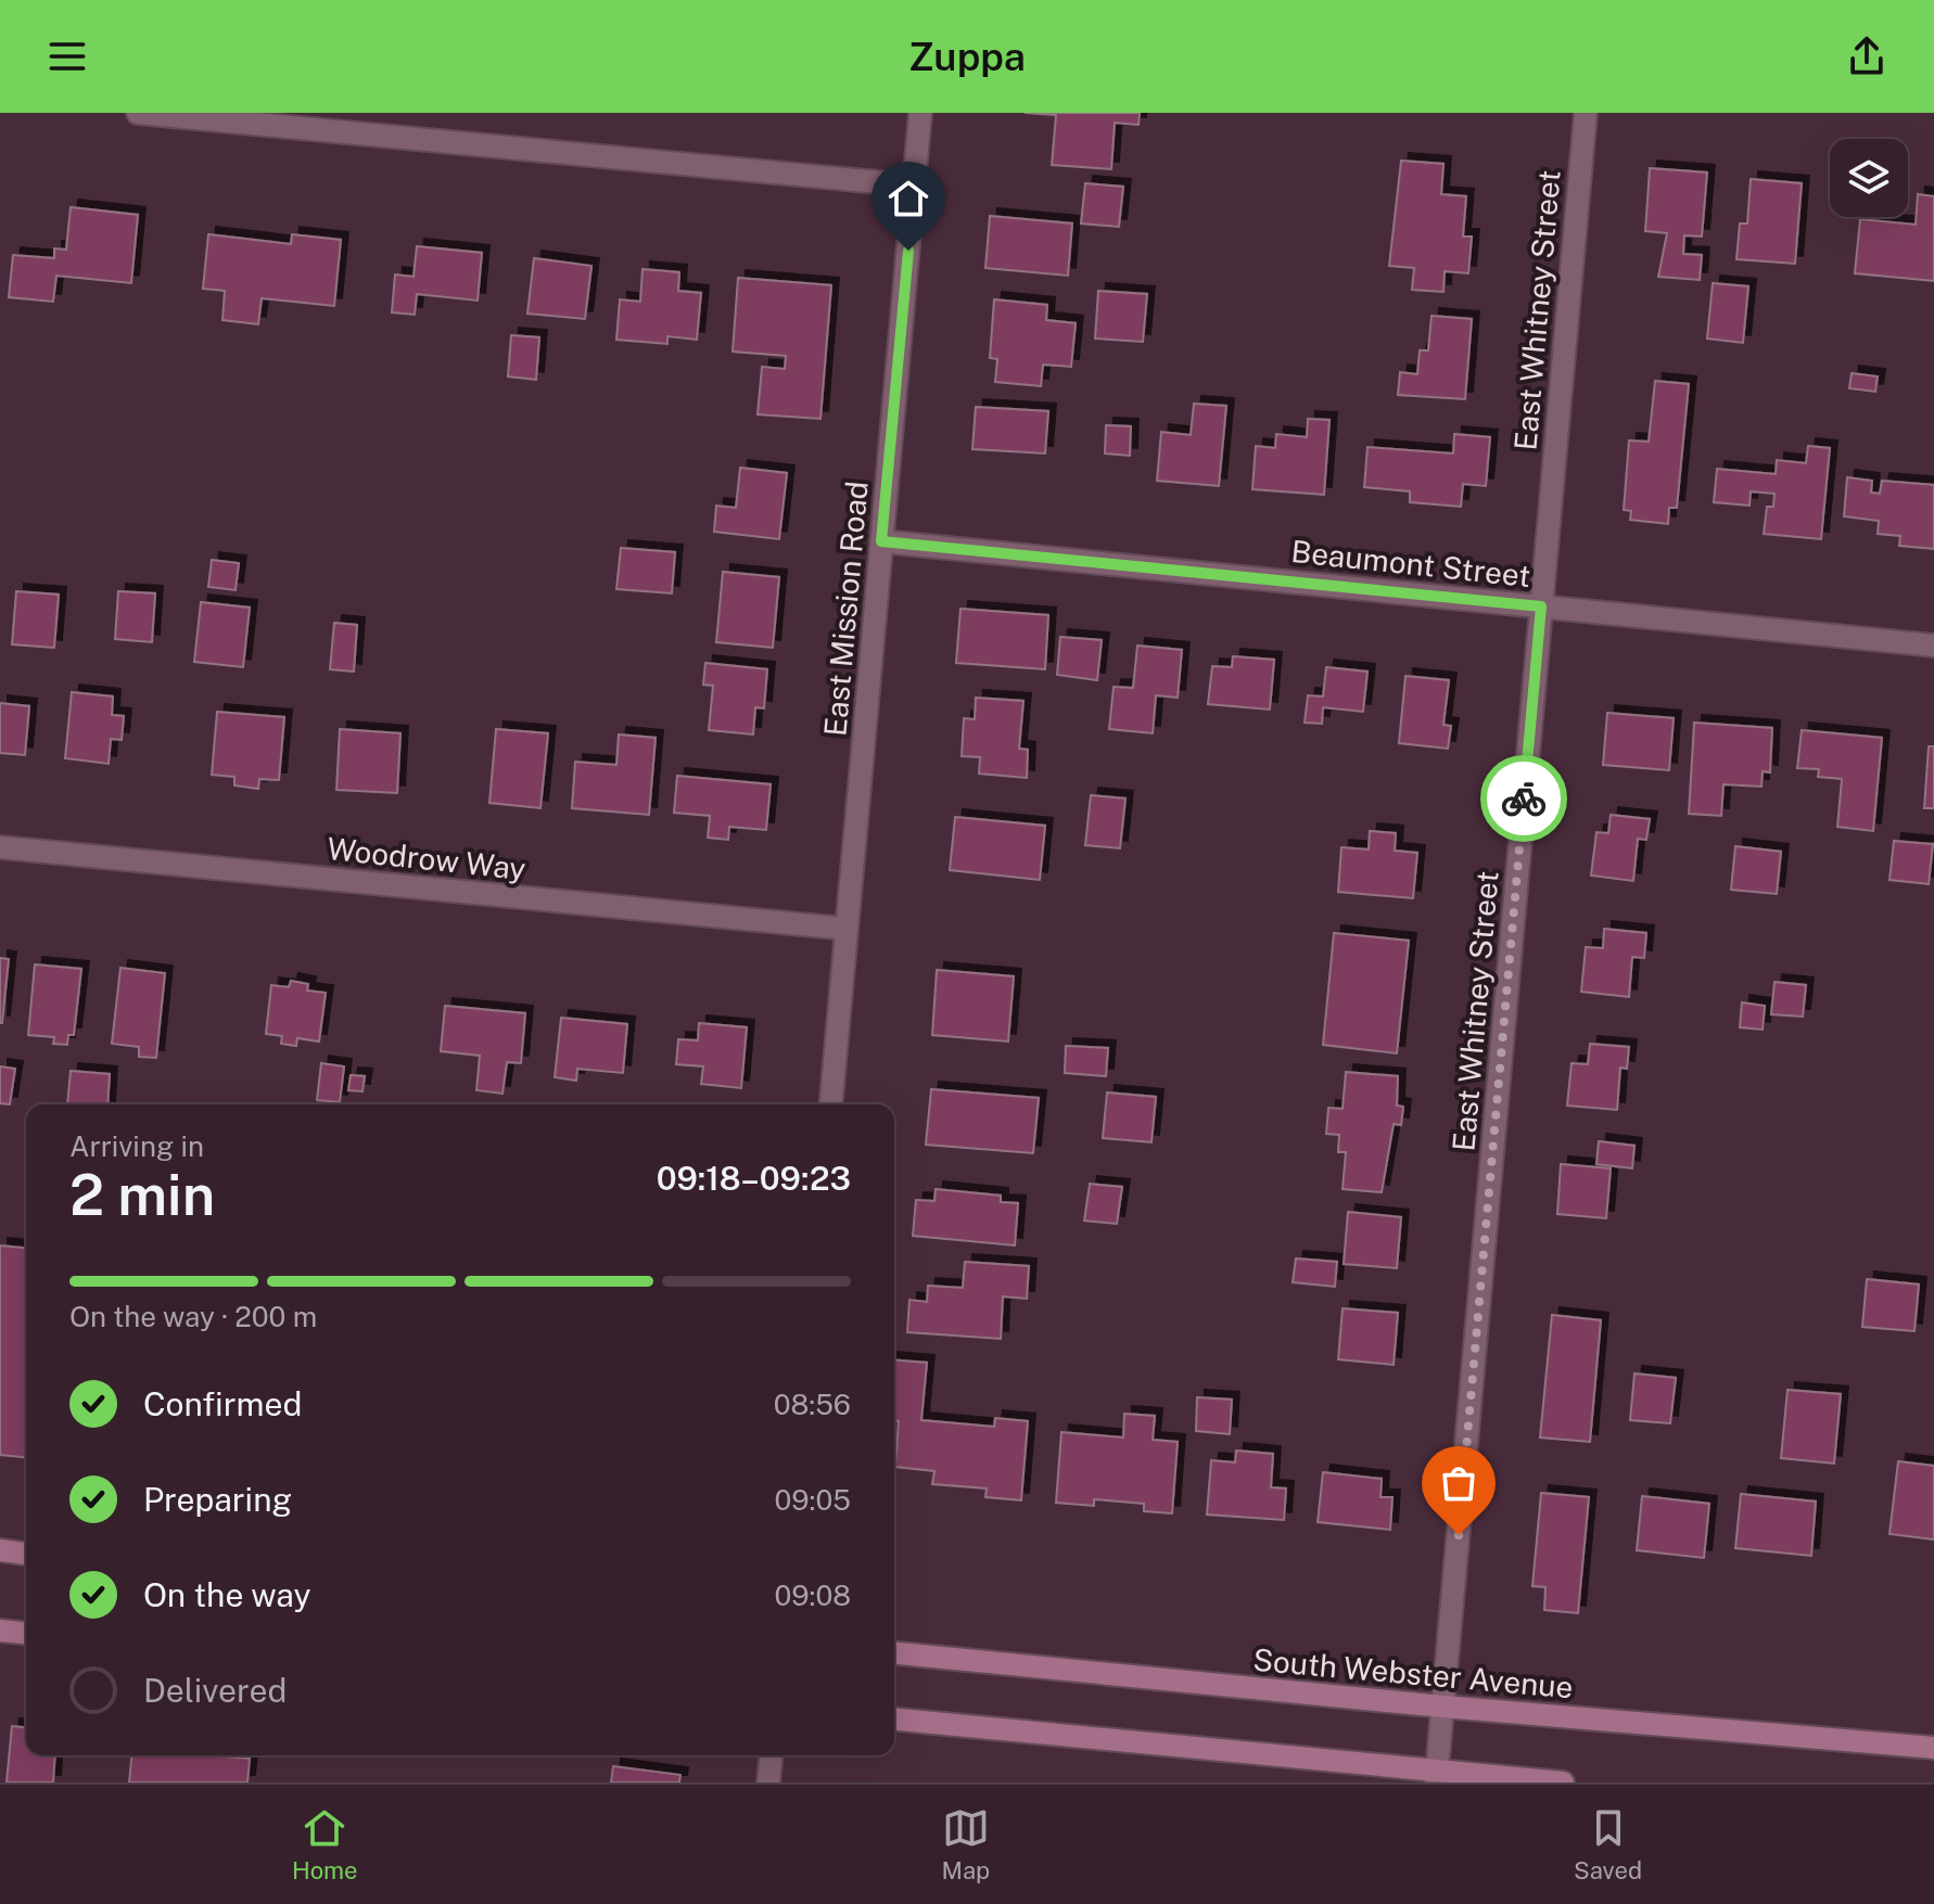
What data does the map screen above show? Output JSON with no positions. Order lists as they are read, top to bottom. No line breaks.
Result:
{"streets":{"main road":["South Webster Avenue"],"street":["East Whitney Street","Beaumont Street","East Mission Road","Woodrow Way"]},"crossings":[["East Whitney Street","Beaumont Street"],["East Whitney Street","South Webster Avenue"],["Beaumont Street","East Mission Road"],["East Mission Road","Woodrow Way"]],"page":{"header":"Zuppa","heading":["2 min","Arriving in","09:18–09:23"],"bar":"On the way · 200 m","list":[["Confirmed","08:56"],["Preparing","09:05"],["On the way","09:08"],"Delivered"],"tabs":["Home","Map","Saved"]}}
